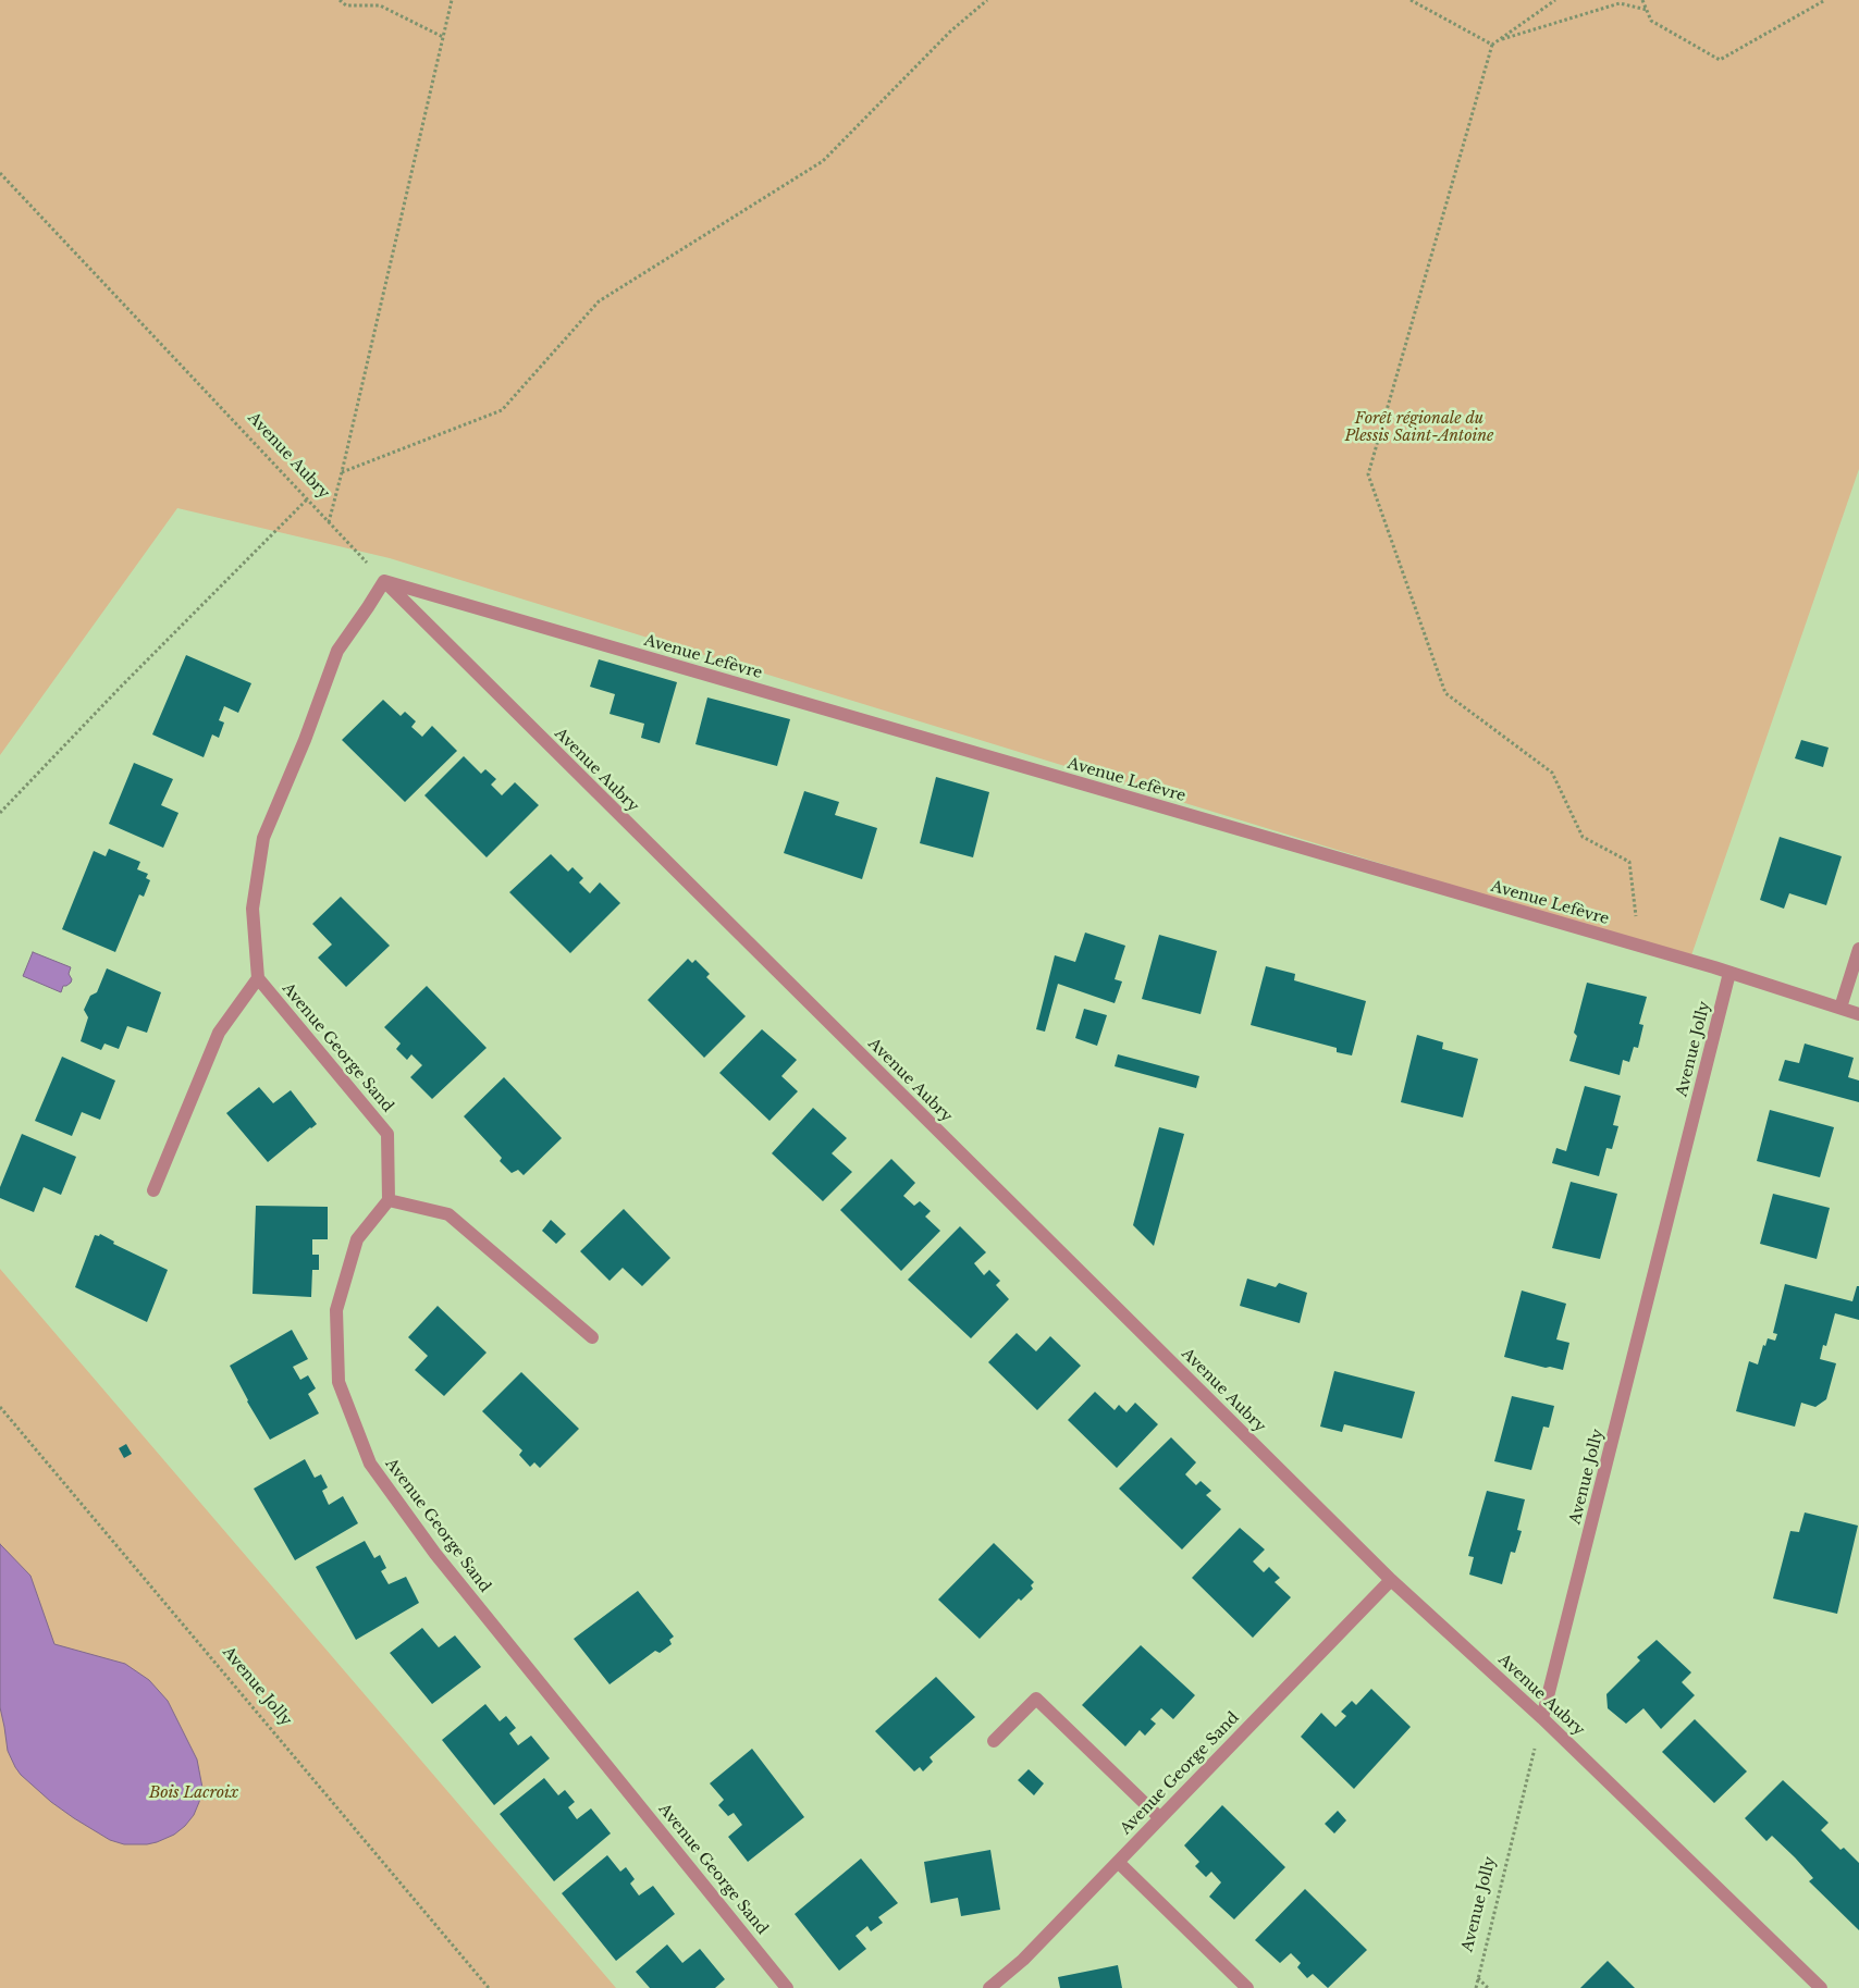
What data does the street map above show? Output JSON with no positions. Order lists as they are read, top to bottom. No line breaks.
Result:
{"streets":{"street":["Avenue Aubry","Avenue Lefèvre","Avenue George Sand","Avenue Jolly"]},"crossings":[["Avenue Aubry","Avenue Lefèvre"],["Avenue Aubry","Avenue George Sand"],["Avenue Aubry","Avenue Jolly"],["Avenue Lefèvre","Avenue Jolly"]],"parks":["Forêt régionale du Plessis Saint-Antoine","Bois Lacroix"]}
